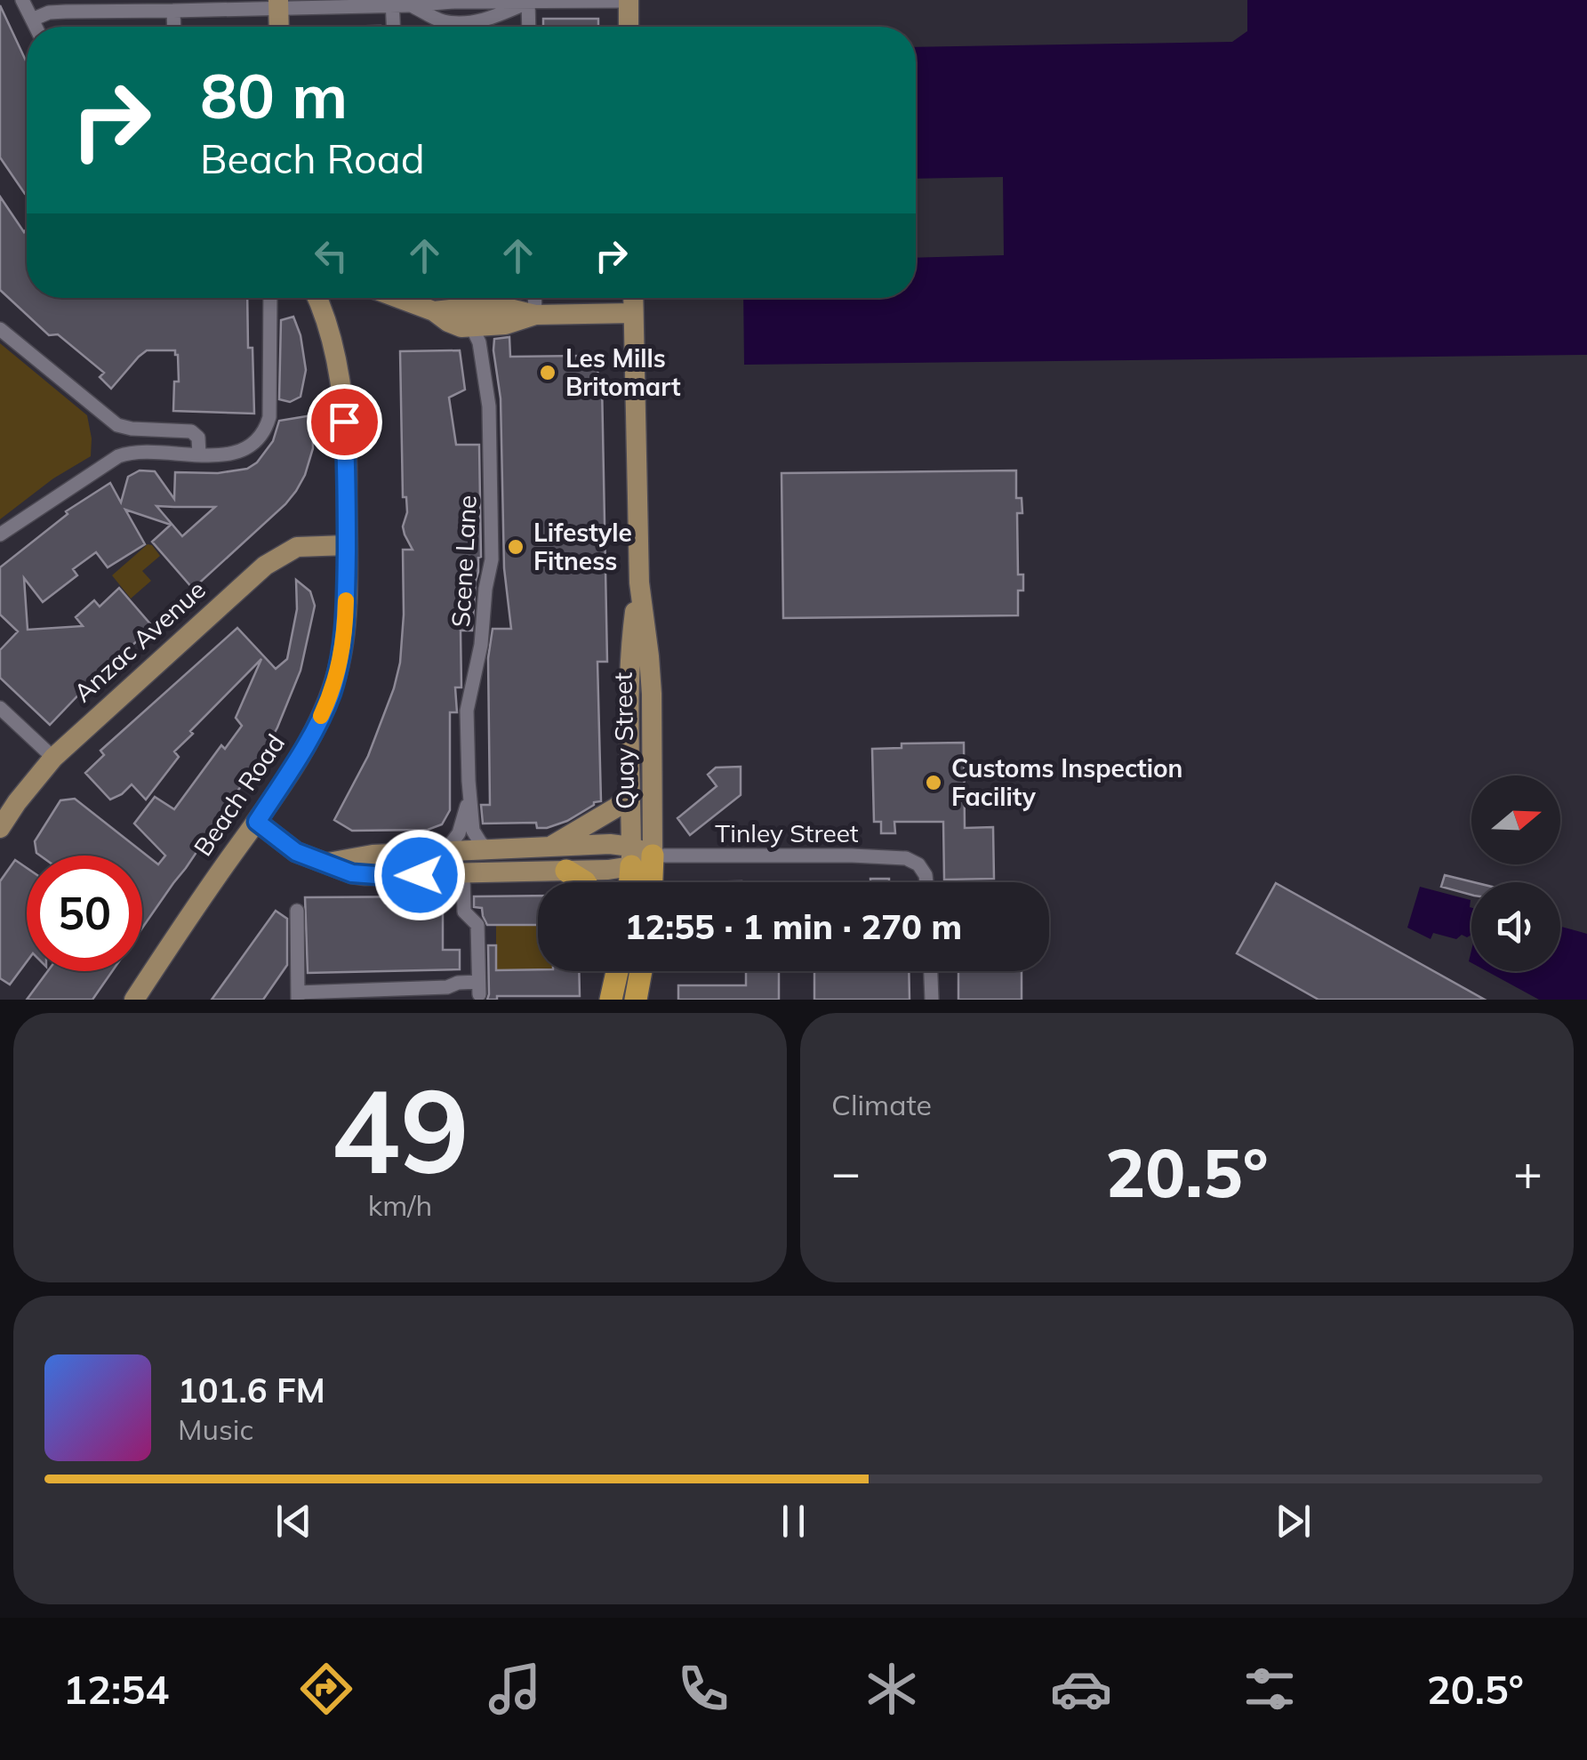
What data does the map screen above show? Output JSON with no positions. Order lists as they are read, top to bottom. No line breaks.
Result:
{"streets":{"main road":["Anzac Avenue","Quay Street","Beach Road"],"street":["Scene Lane","Tinley Street"]},"crossings":[["Anzac Avenue","Beach Road"],["Quay Street","Tinley Street"]],"places":["Les Mills Britomart","Lifestyle Fitness","Customs Inspection Facility"],"north":"right","page":{"turn":["80 m","Beach Road"],"limit":"50","trip":"12:55 · 1 min · 270 m","tile":[["49","km/h"],"Climate"],"heat":["−","20.5°","+"],"song":["101.6 FM","Music"],"tabs":["12:54","20.5°"]}}
